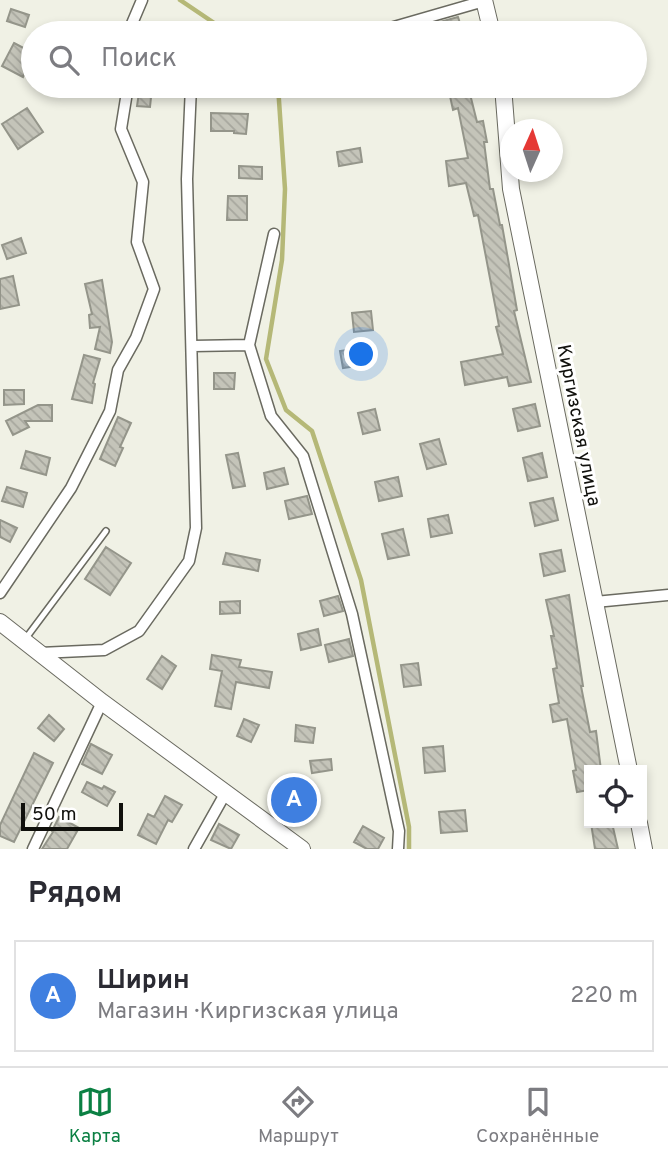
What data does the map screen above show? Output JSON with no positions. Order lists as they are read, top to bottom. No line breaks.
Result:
{"streets":{"main road":["Киргизская улица"]},"scale_bar":"50 m","north":"top","page":{"search":"Поиск","pins":"A","scale":"50 m","heading":"Рядом","list":[{"mark":"A","name":"Ширин","note":"Магазин · Киргизская улица","value":"220 m"}],"nav":["Карта","Маршрут","Сохранённые"]}}
